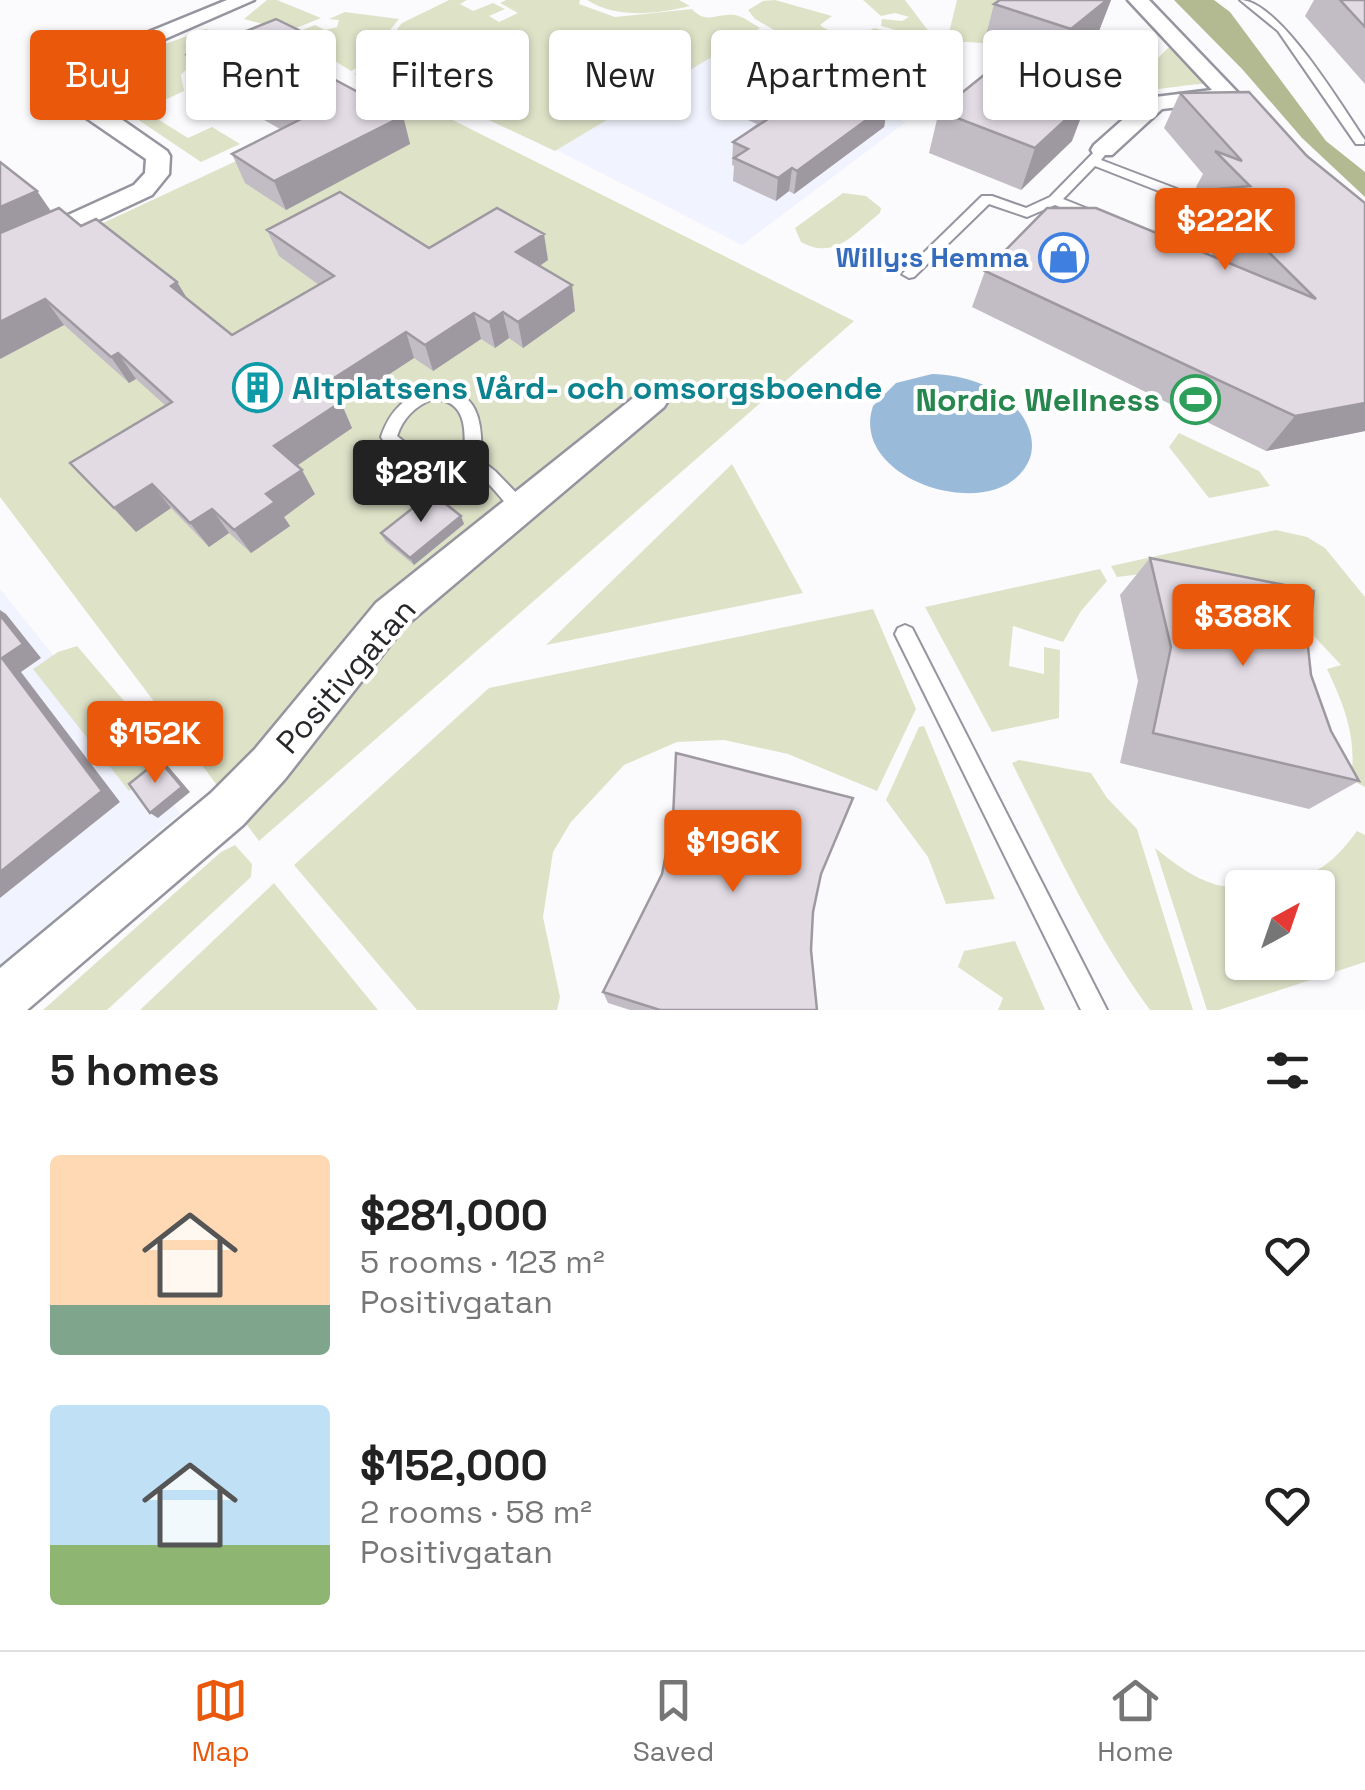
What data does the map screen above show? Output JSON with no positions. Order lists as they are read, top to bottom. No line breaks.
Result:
{"streets":{"street":["Positivgatan"]},"places":{"shop":["Willy:s Hemma"],"building":["Altplatsens Vård- och omsorgsboende"],"sports":["Nordic Wellness"]},"north":"top right","page":{"chip":["Buy","Rent","Filters","New","Apartment","House"],"price":["$222K","$281K","$388K","$152K","$196K"],"heading":"5 homes","list":[{"name":"$281,000","note":"5 rooms · 123 m² · Positivgatan"},{"name":"$152,000","note":"2 rooms · 58 m² · Positivgatan"}],"tabs":["Map","Saved","Home"]}}
